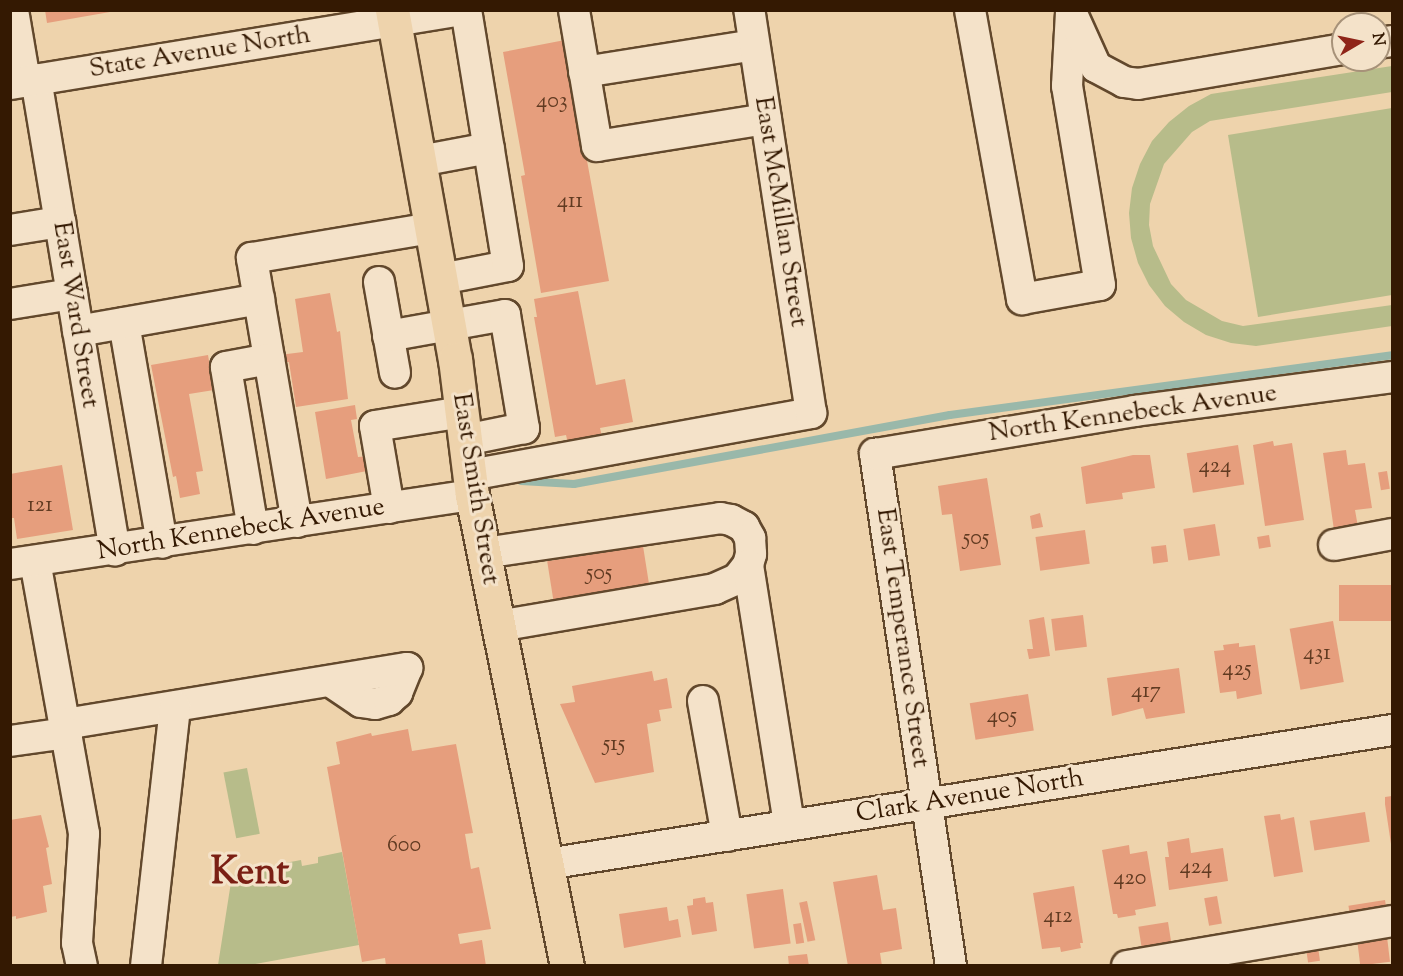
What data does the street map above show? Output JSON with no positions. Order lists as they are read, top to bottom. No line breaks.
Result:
{"streets":{"main road":["East Smith Street"],"street":["State Avenue North","East McMillan Street","East Ward Street","North Kennebeck Avenue","East Temperance Street","Clark Avenue North"]},"crossings":[["State Avenue North","East Ward Street"],["State Avenue North","East Smith Street"],["East McMillan Street","North Kennebeck Avenue"],["East Ward Street","North Kennebeck Avenue"],["North Kennebeck Avenue","East Smith Street"],["North Kennebeck Avenue","East Temperance Street"],["East Smith Street","Clark Avenue North"],["East Temperance Street","Clark Avenue North"]],"districts":["Kent"],"house_numbers":["403","411","424","121","505","505","431","425","417","405","515","600","424","420","412"],"north":"right"}
